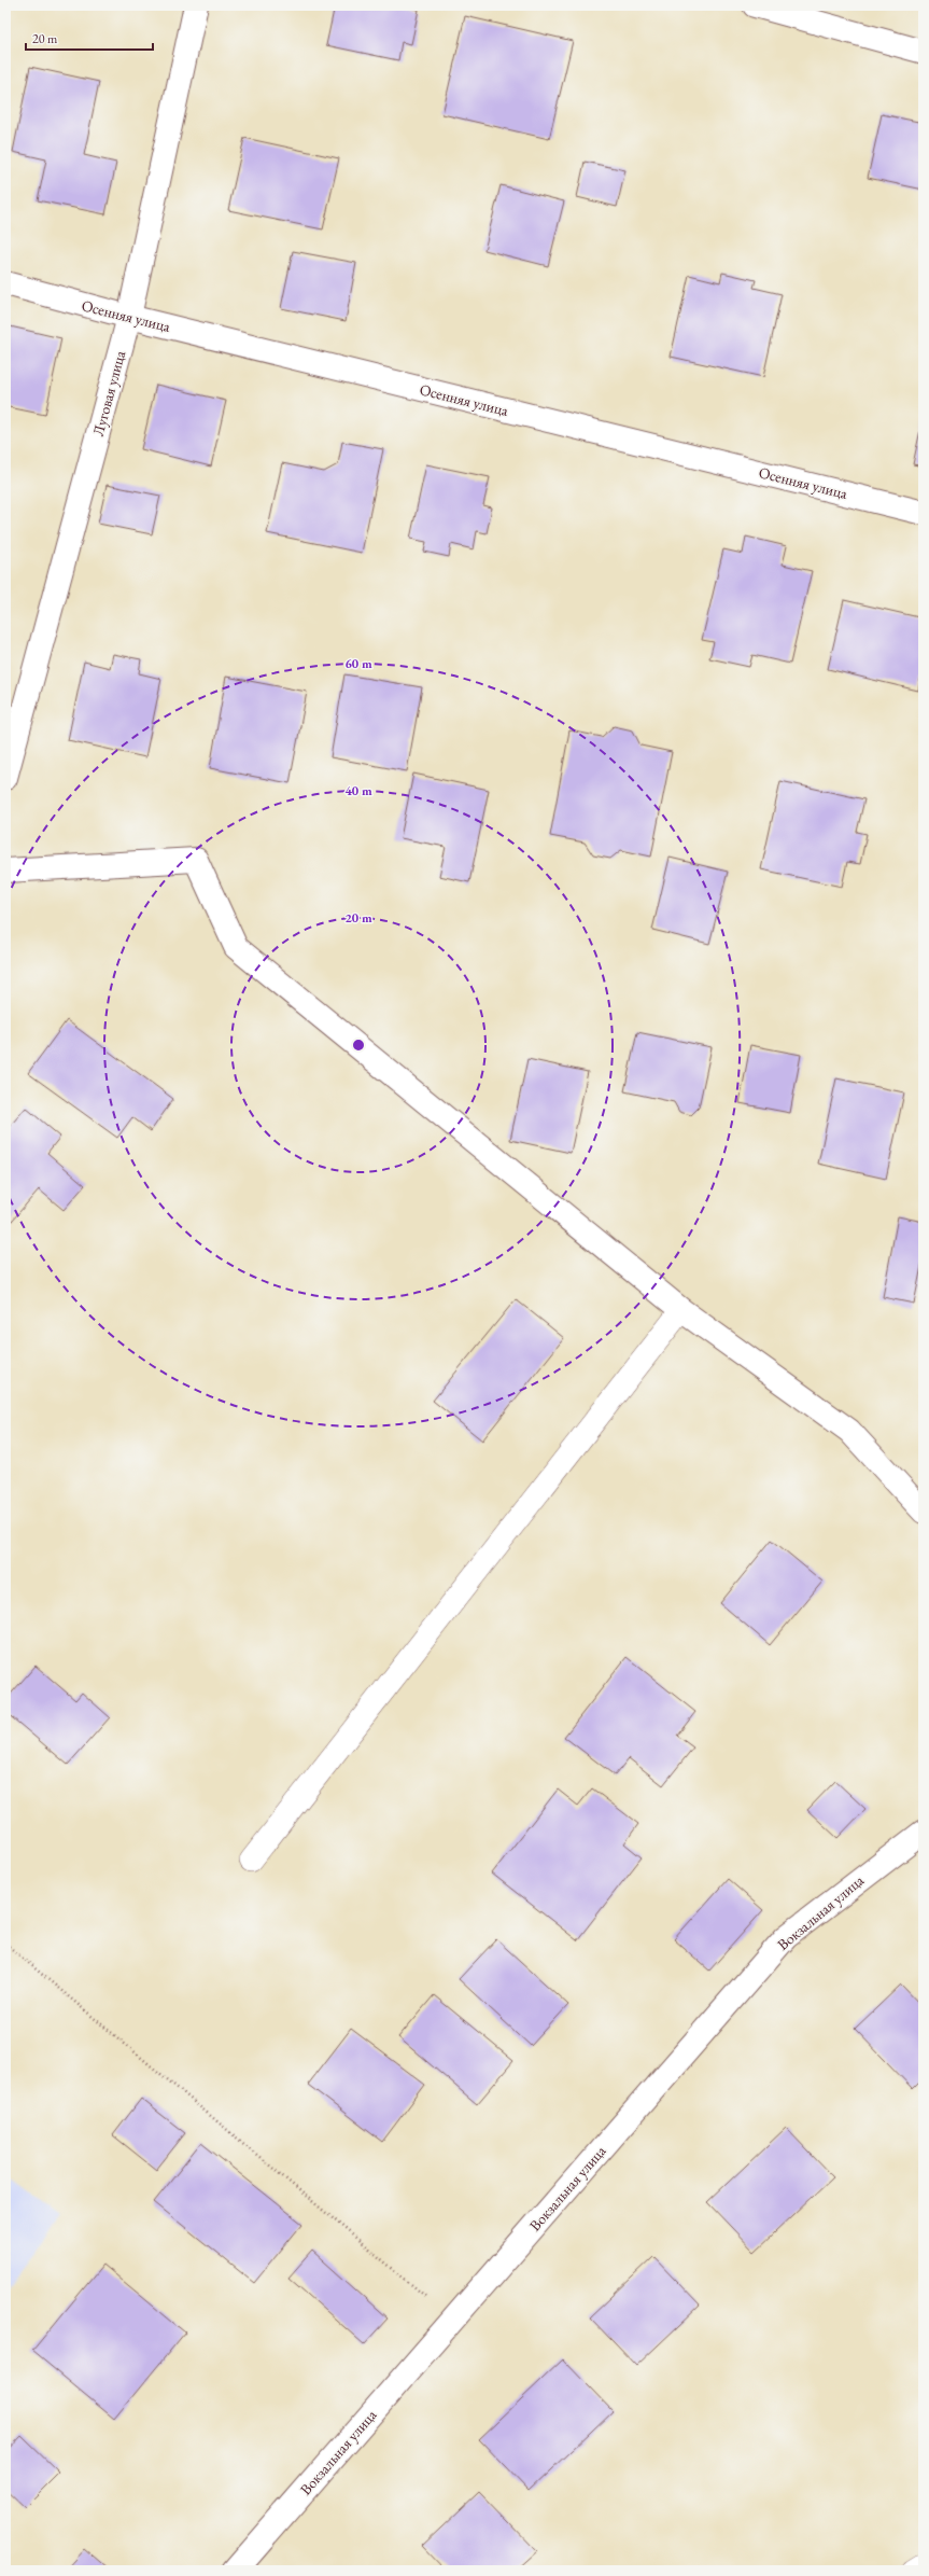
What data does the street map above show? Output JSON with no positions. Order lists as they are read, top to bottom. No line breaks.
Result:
{"streets":{"street":["Осенняя улица","Луговая улица","Вокзальная улица"]},"crossings":[["Осенняя улица","Луговая улица"]],"scale_bar":"20 m","rings":["60 m","40 m","20 m"]}
